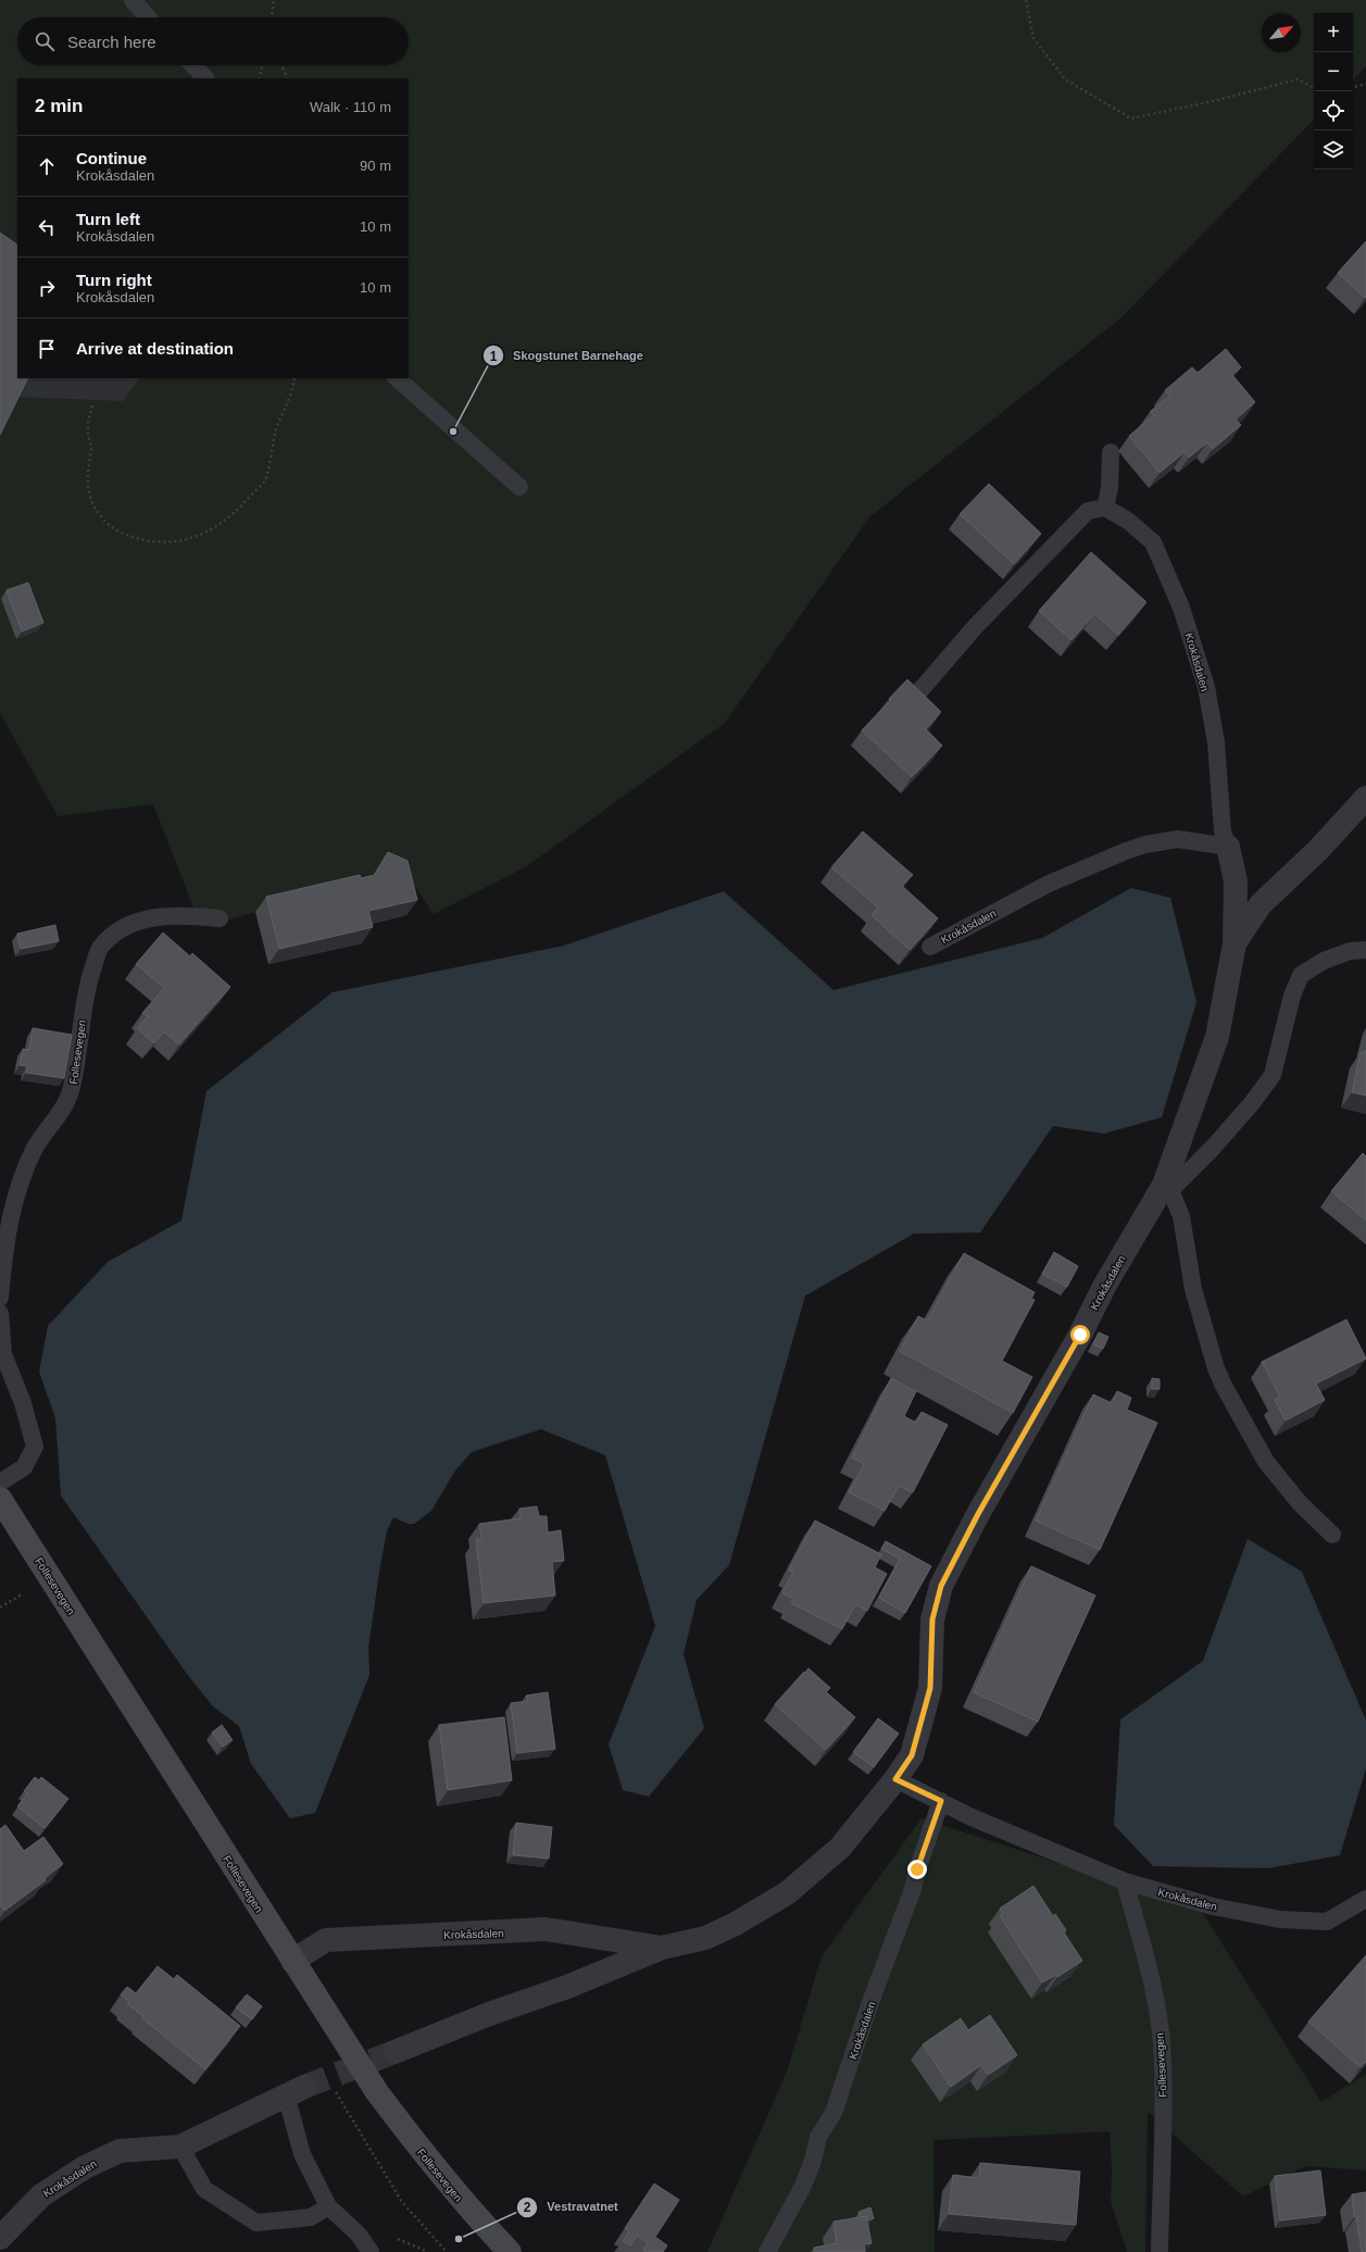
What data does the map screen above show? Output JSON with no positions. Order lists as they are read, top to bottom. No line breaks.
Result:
{"streets":{"main road":["Follesevegen"],"street":["Krokåsdalen"]},"crossings":[["Krokåsdalen","Follesevegen"]],"places":["Skogstunet Barnehage","Vestravatnet"],"north":"top right","page":{"map_buttons":["+","−"],"search":"Search here","heading":["2 min","Walk · 110 m"],"list":[["Continue","Krokåsdalen","90 m"],["Turn left","Krokåsdalen","10 m"],["Turn right","Krokåsdalen","10 m"],"Arrive at destination"]}}
